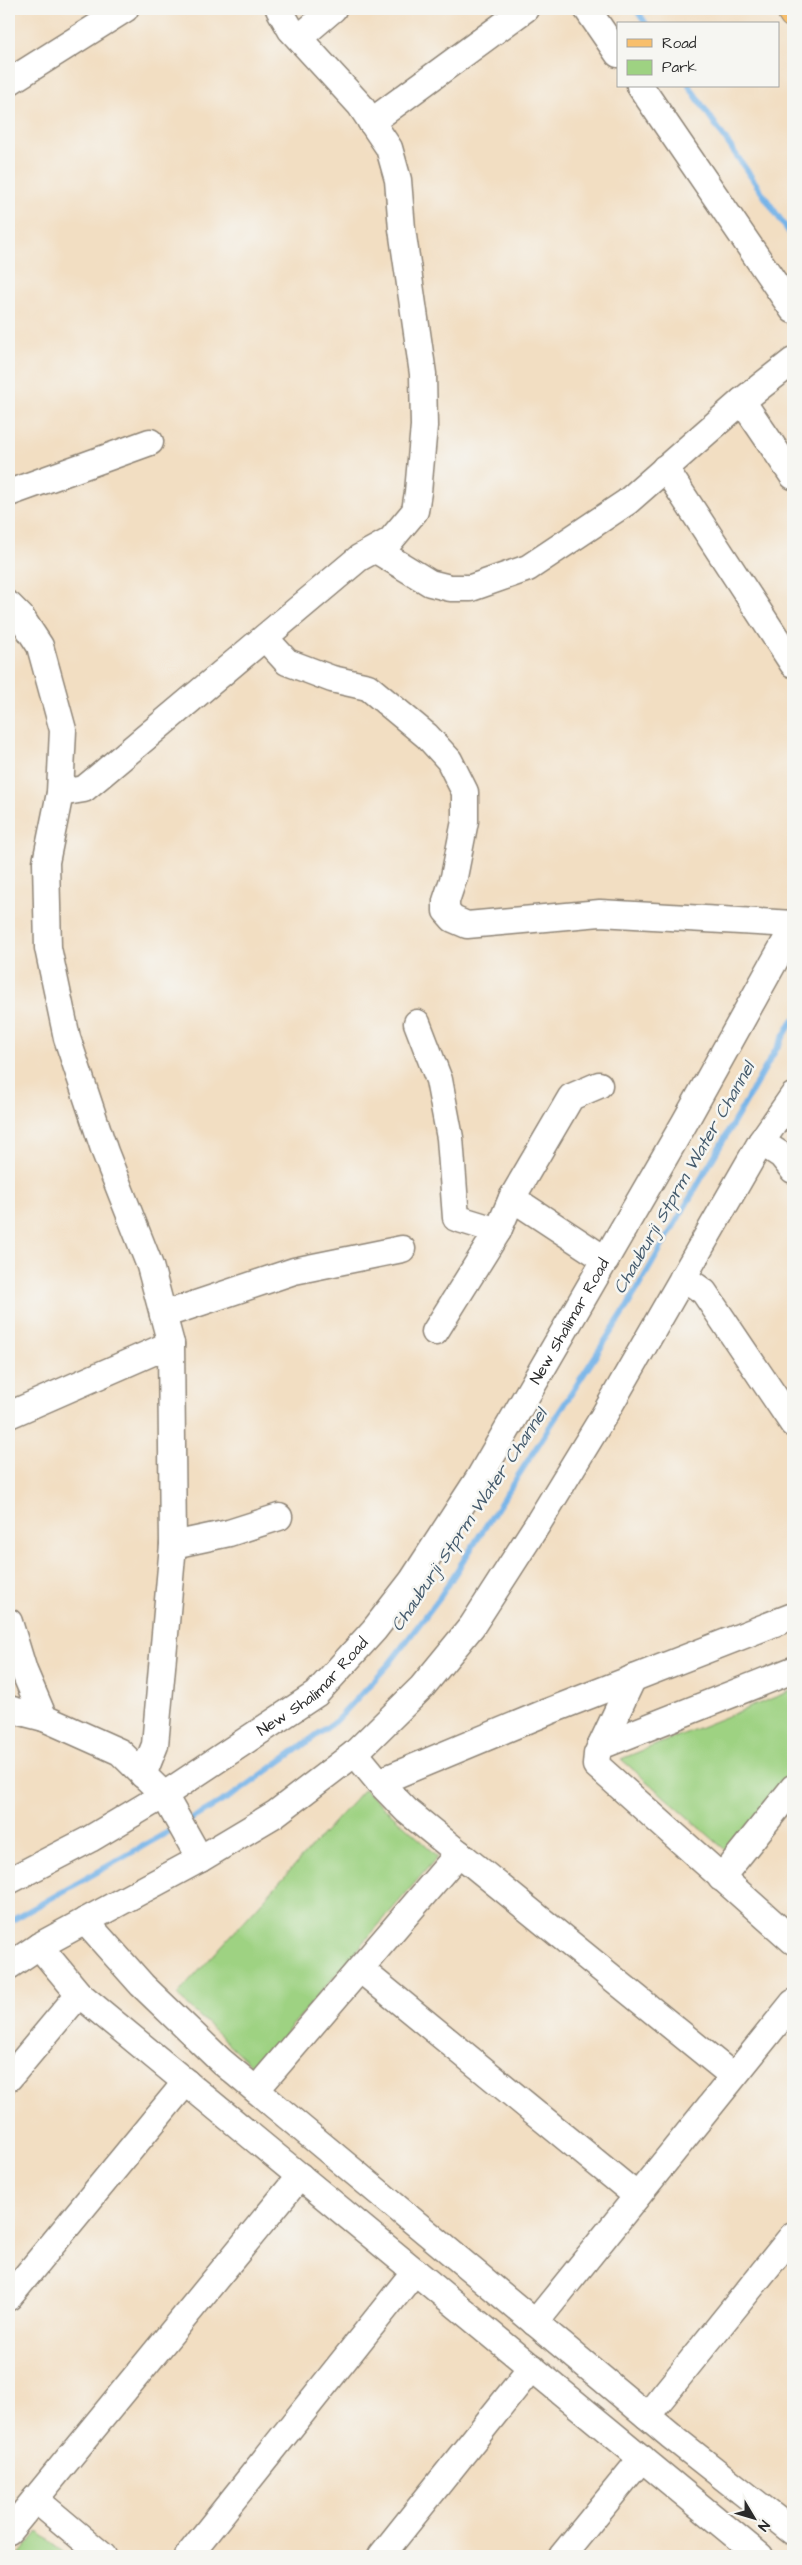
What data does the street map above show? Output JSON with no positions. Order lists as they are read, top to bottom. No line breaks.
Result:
{"streets":{"street":["New Shalimar Road"]},"water":["Chauburji Stprm Water Channel"],"legend":["Road","Park"],"north":"bottom right"}
